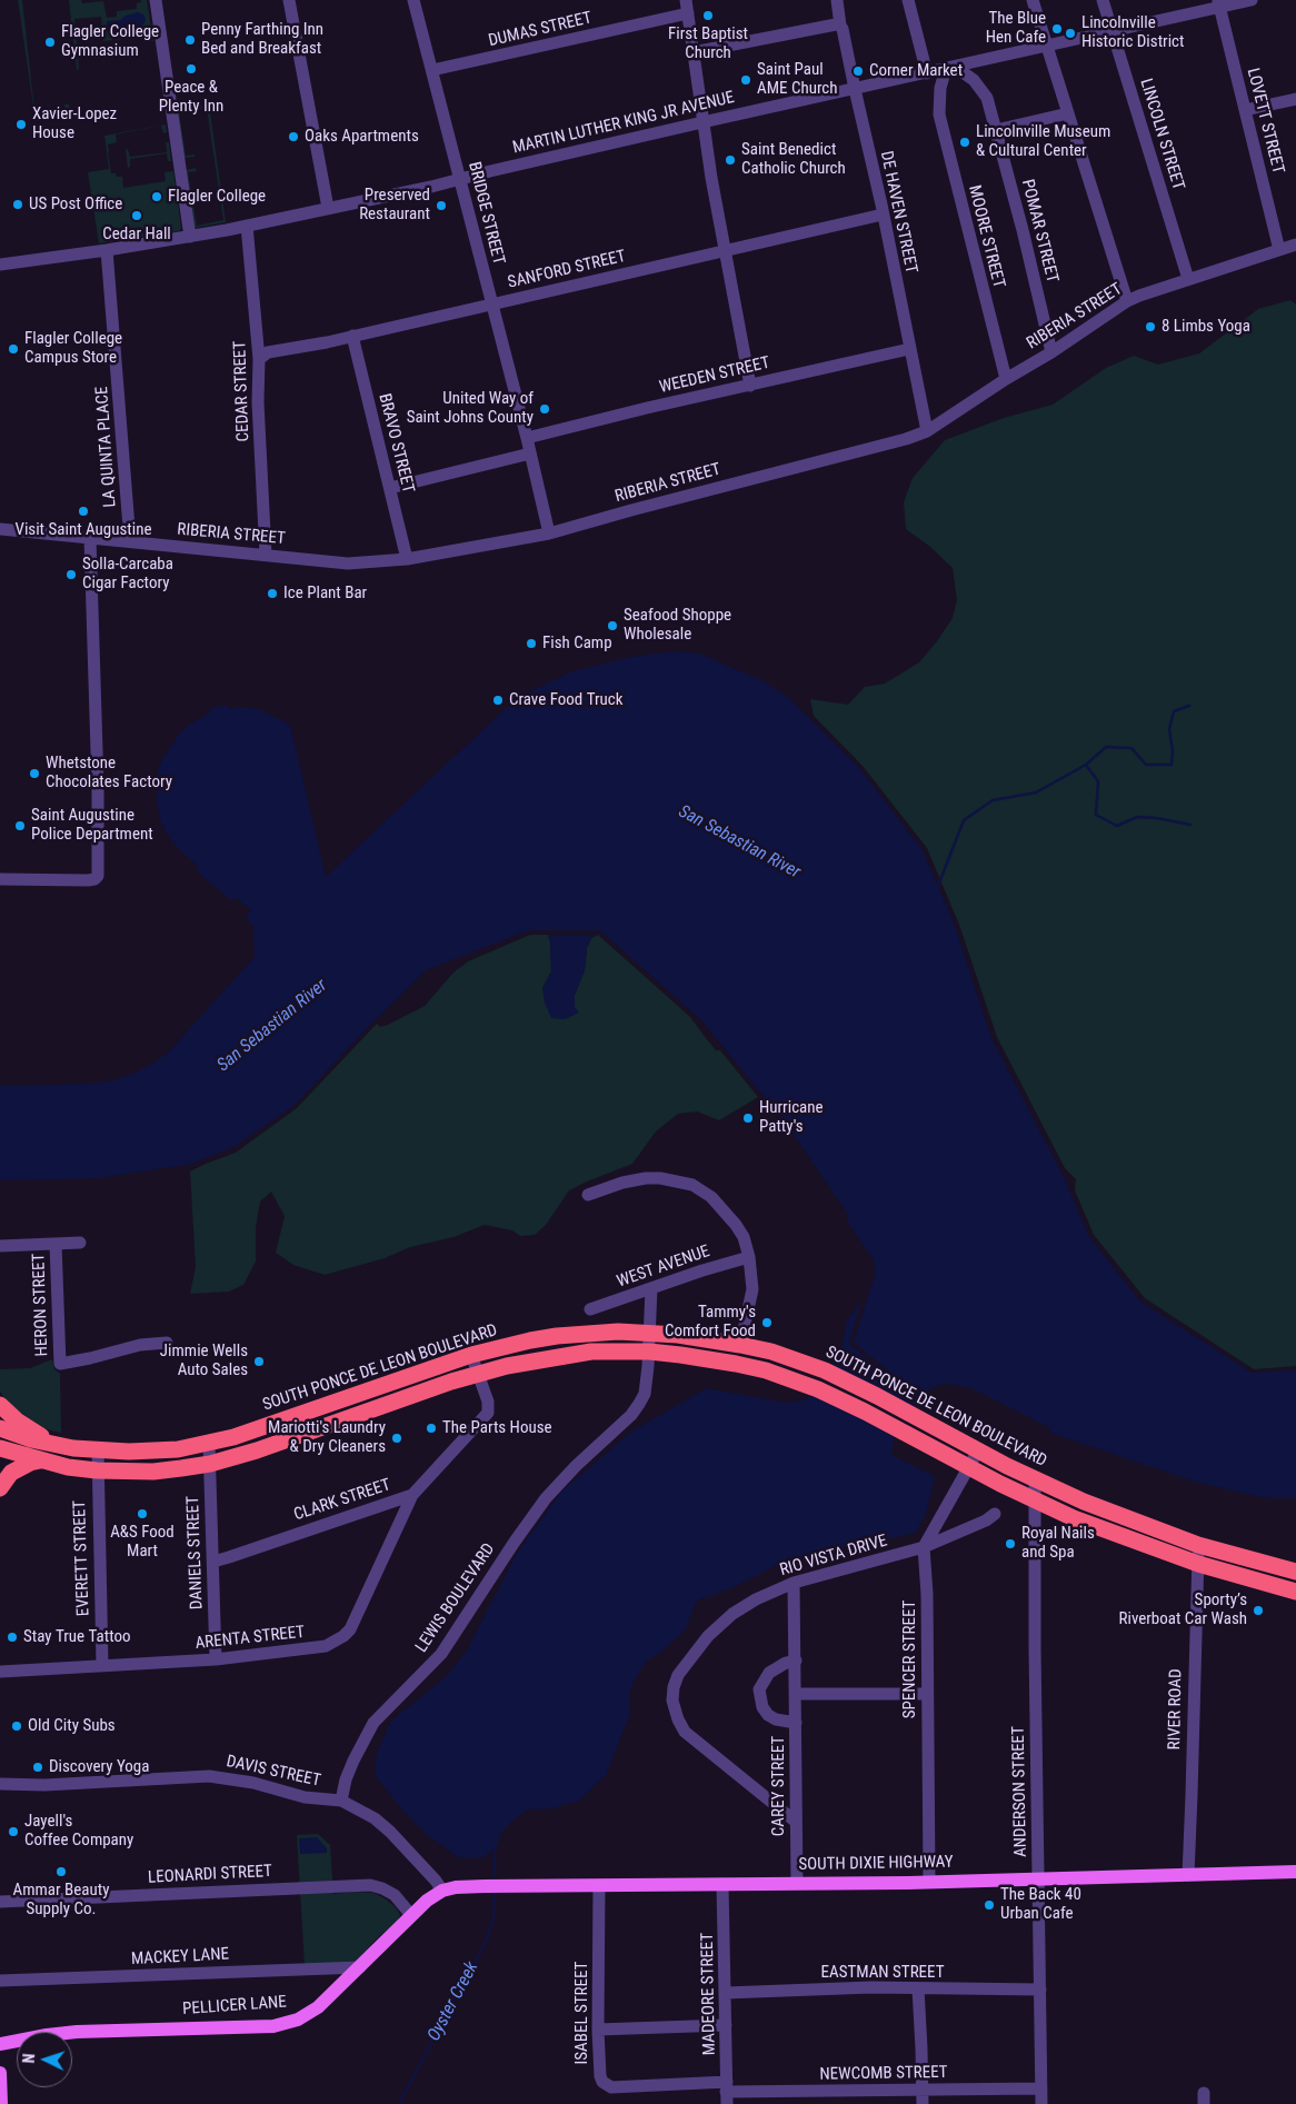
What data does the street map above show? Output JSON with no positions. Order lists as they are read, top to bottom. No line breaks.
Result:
{"streets":{"highway":["SOUTH PONCE DE LEON BOULEVARD"],"main road":["SOUTH DIXIE HIGHWAY","PELLICER LANE"],"street":["DUMAS STREET","LOVETT STREET","MARTIN LUTHER KING JR AVENUE","LINCOLN STREET","DE HAVEN STREET","BRIDGE STREET","POMAR STREET","MOORE STREET","SANFORD STREET","RIBERIA STREET","WEEDEN STREET","CEDAR STREET","BRAVO STREET","LA QUINTA PLACE","WEST AVENUE","HERON STREET","CLARK STREET","DANIELS STREET","RIO VISTA DRIVE","EVERETT STREET","LEWIS BOULEVARD","ARENTA STREET","SPENCER STREET","RIVER ROAD","DAVIS STREET","CAREY STREET","ANDERSON STREET","LEONARDI STREET","MACKEY LANE","EASTMAN STREET","MADEORE STREET","ISABEL STREET","NEWCOMB STREET"]},"crossings":[["DUMAS STREET","BRIDGE STREET"],["LOVETT STREET","MARTIN LUTHER KING JR AVENUE"],["LOVETT STREET","RIBERIA STREET"],["MARTIN LUTHER KING JR AVENUE","LINCOLN STREET"],["MARTIN LUTHER KING JR AVENUE","DE HAVEN STREET"],["MARTIN LUTHER KING JR AVENUE","BRIDGE STREET"],["MARTIN LUTHER KING JR AVENUE","POMAR STREET"],["MARTIN LUTHER KING JR AVENUE","MOORE STREET"],["MARTIN LUTHER KING JR AVENUE","CEDAR STREET"],["MARTIN LUTHER KING JR AVENUE","LA QUINTA PLACE"],["LINCOLN STREET","RIBERIA STREET"],["DE HAVEN STREET","SANFORD STREET"],["DE HAVEN STREET","RIBERIA STREET"],["DE HAVEN STREET","WEEDEN STREET"],["BRIDGE STREET","SANFORD STREET"],["BRIDGE STREET","RIBERIA STREET"],["BRIDGE STREET","WEEDEN STREET"],["POMAR STREET","MOORE STREET"],["POMAR STREET","RIBERIA STREET"],["MOORE STREET","RIBERIA STREET"],["SANFORD STREET","CEDAR STREET"],["SANFORD STREET","BRAVO STREET"],["RIBERIA STREET","CEDAR STREET"],["RIBERIA STREET","BRAVO STREET"],["RIBERIA STREET","LA QUINTA PLACE"],["WEST AVENUE","LEWIS BOULEVARD"],["SOUTH PONCE DE LEON BOULEVARD","CLARK STREET"],["SOUTH PONCE DE LEON BOULEVARD","DANIELS STREET"],["SOUTH PONCE DE LEON BOULEVARD","EVERETT STREET"],["SOUTH PONCE DE LEON BOULEVARD","LEWIS BOULEVARD"],["SOUTH PONCE DE LEON BOULEVARD","RIVER ROAD"],["SOUTH PONCE DE LEON BOULEVARD","ANDERSON STREET"],["CLARK STREET","DANIELS STREET"],["CLARK STREET","ARENTA STREET"],["DANIELS STREET","ARENTA STREET"],["RIO VISTA DRIVE","SPENCER STREET"],["RIO VISTA DRIVE","CAREY STREET"],["EVERETT STREET","ARENTA STREET"],["LEWIS BOULEVARD","DAVIS STREET"],["SPENCER STREET","SOUTH DIXIE HIGHWAY"],["RIVER ROAD","SOUTH DIXIE HIGHWAY"],["CAREY STREET","SOUTH DIXIE HIGHWAY"],["ANDERSON STREET","SOUTH DIXIE HIGHWAY"],["ANDERSON STREET","EASTMAN STREET"],["ANDERSON STREET","NEWCOMB STREET"],["SOUTH DIXIE HIGHWAY","MADEORE STREET"],["SOUTH DIXIE HIGHWAY","PELLICER LANE"],["SOUTH DIXIE HIGHWAY","ISABEL STREET"],["LEONARDI STREET","PELLICER LANE"],["MACKEY LANE","PELLICER LANE"],["EASTMAN STREET","MADEORE STREET"],["MADEORE STREET","ISABEL STREET"],["MADEORE STREET","NEWCOMB STREET"],["ISABEL STREET","NEWCOMB STREET"]],"water":["San Sebastian River","Oyster Creek"],"places":["First Baptist Church","The Blue Hen Cafe","Lincolnville Historic District","Penny Farthing Inn Bed and Breakfast","Flagler College Gymnasium","Peace & Plenty Inn","Corner Market","Saint Paul AME Church","Xavier-Lopez House","Oaks Apartments","Lincolnville Museum & Cultural Center","Saint Benedict Catholic Church","Flagler College","US Post Office","Preserved Restaurant","Cedar Hall","8 Limbs Yoga","Flagler College Campus Store","United Way of Saint Johns County","Visit Saint Augustine","Solla-Carcaba Cigar Factory","Ice Plant Bar","Seafood Shoppe Wholesale","Fish Camp","Crave Food Truck","Whetstone Chocolates Factory","Saint Augustine Police Department","Hurricane Patty's","Tammy's Comfort Food","Jimmie Wells Auto Sales","The Parts House","Mariotti's Laundry & Dry Cleaners","A&S Food Mart","Royal Nails and Spa","Sporty’s Riverboat Car Wash","Stay True Tattoo","Old City Subs","Discovery Yoga","Jayell's Coffee Company","Ammar Beauty Supply Co.","The Back 40 Urban Cafe"],"north":"left"}
